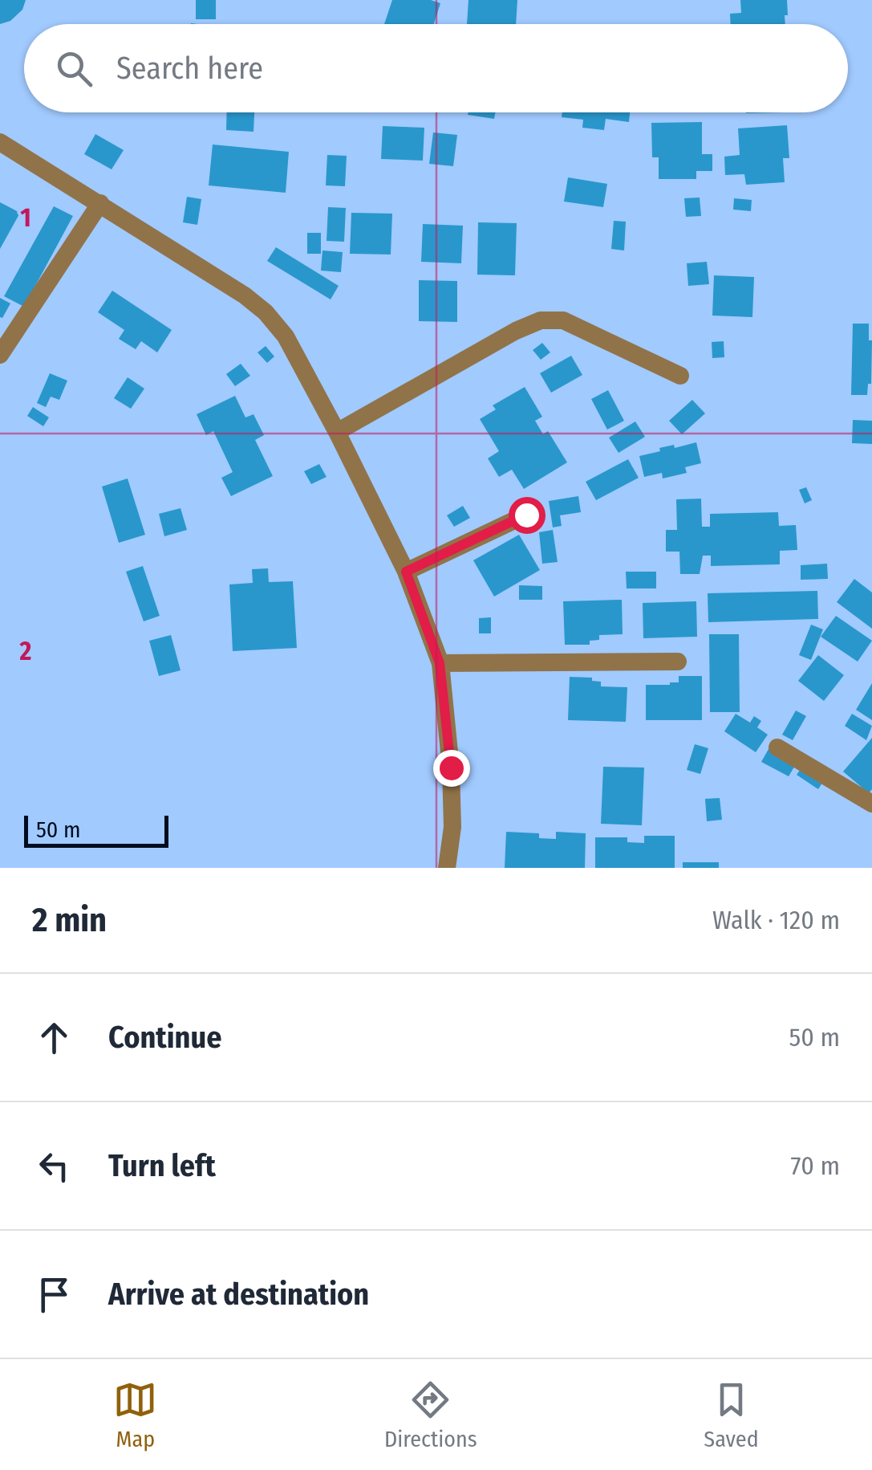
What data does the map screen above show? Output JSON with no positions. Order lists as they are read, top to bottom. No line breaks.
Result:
{"scale_bar":"50 m","page":{"search":"Search here","scale":"50 m","heading":["2 min","Walk · 120 m"],"list":[["Continue","50 m"],["Turn left","70 m"],"Arrive at destination"],"nav":["Map","Directions","Saved"]},"grid":{"rows":["1","2"]}}
